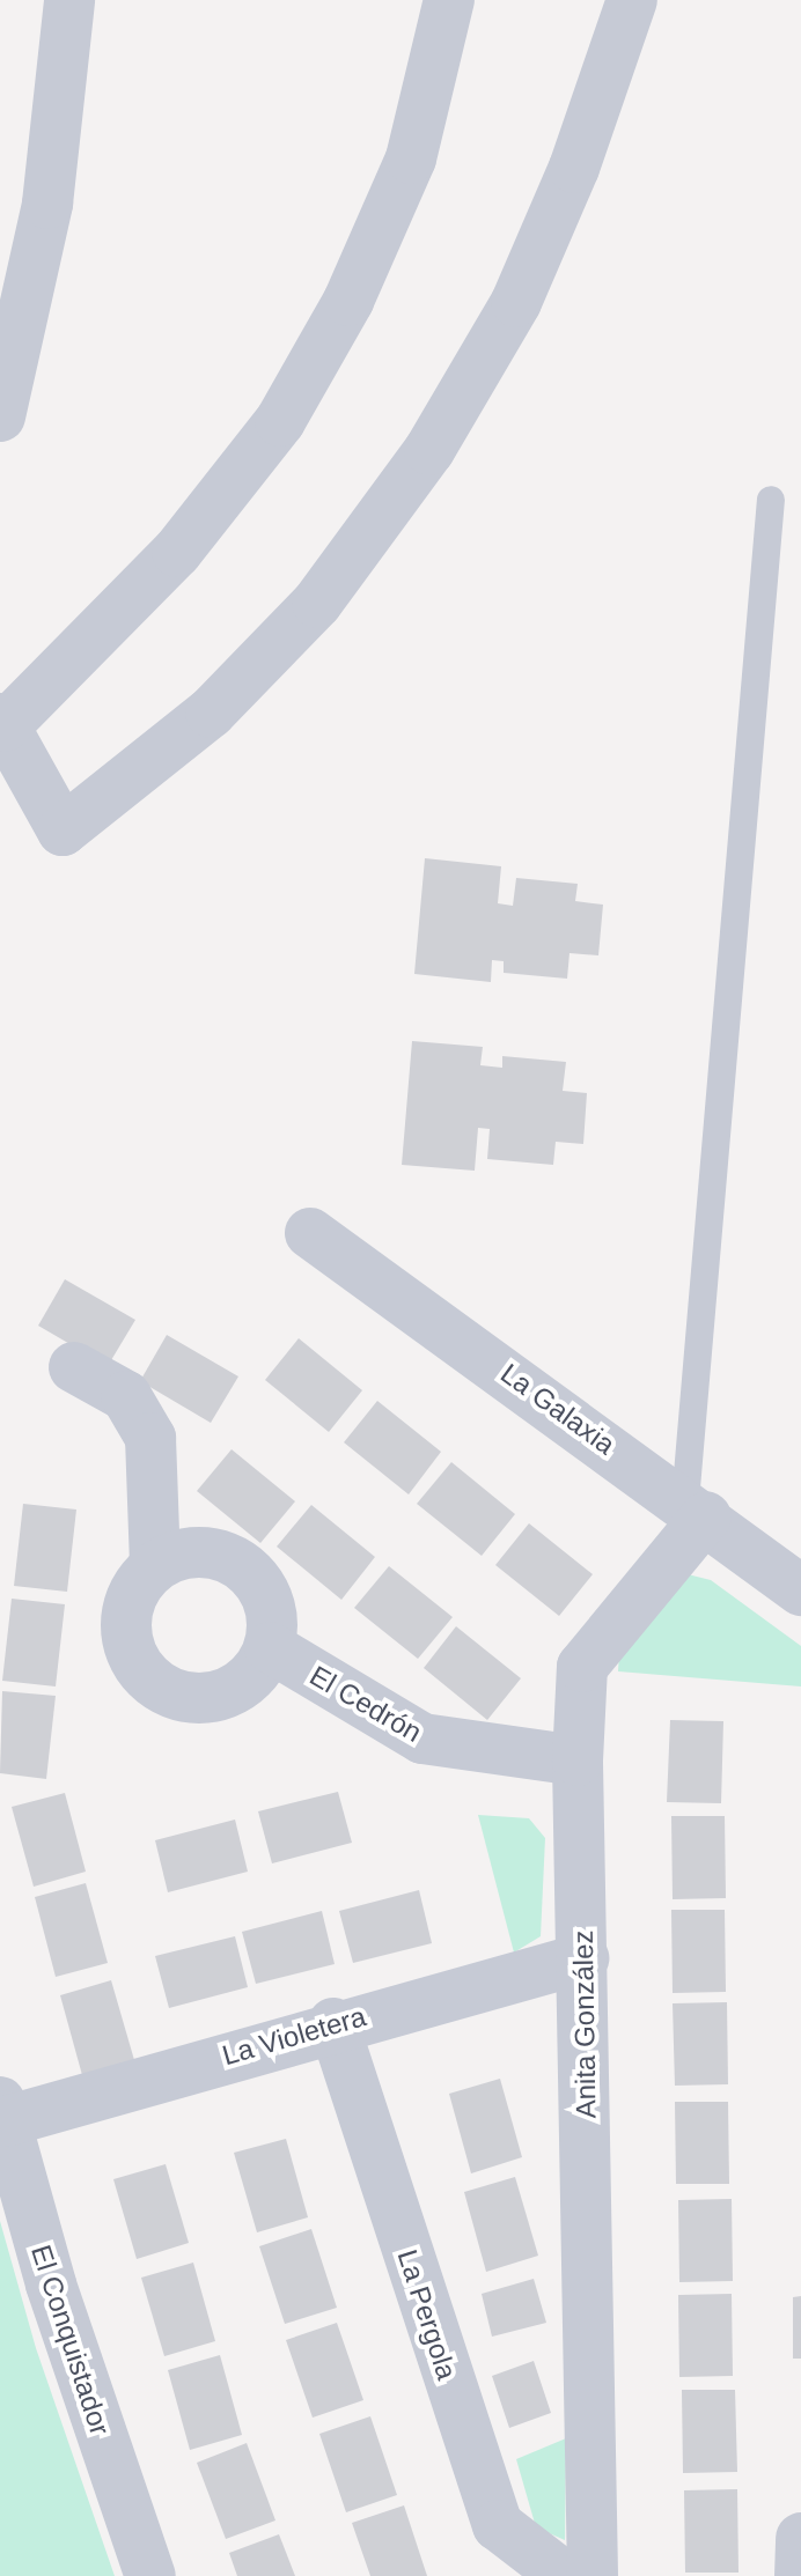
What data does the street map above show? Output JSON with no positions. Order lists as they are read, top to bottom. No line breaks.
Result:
{"streets":{"street":["La Galaxia","El Cedrón","Anita González","La Violetera","La Pergola","El Conquistador"]},"crossings":[["La Galaxia","Anita González"],["El Cedrón","Anita González"],["Anita González","La Violetera"],["La Violetera","La Pergola"],["La Violetera","El Conquistador"]]}
